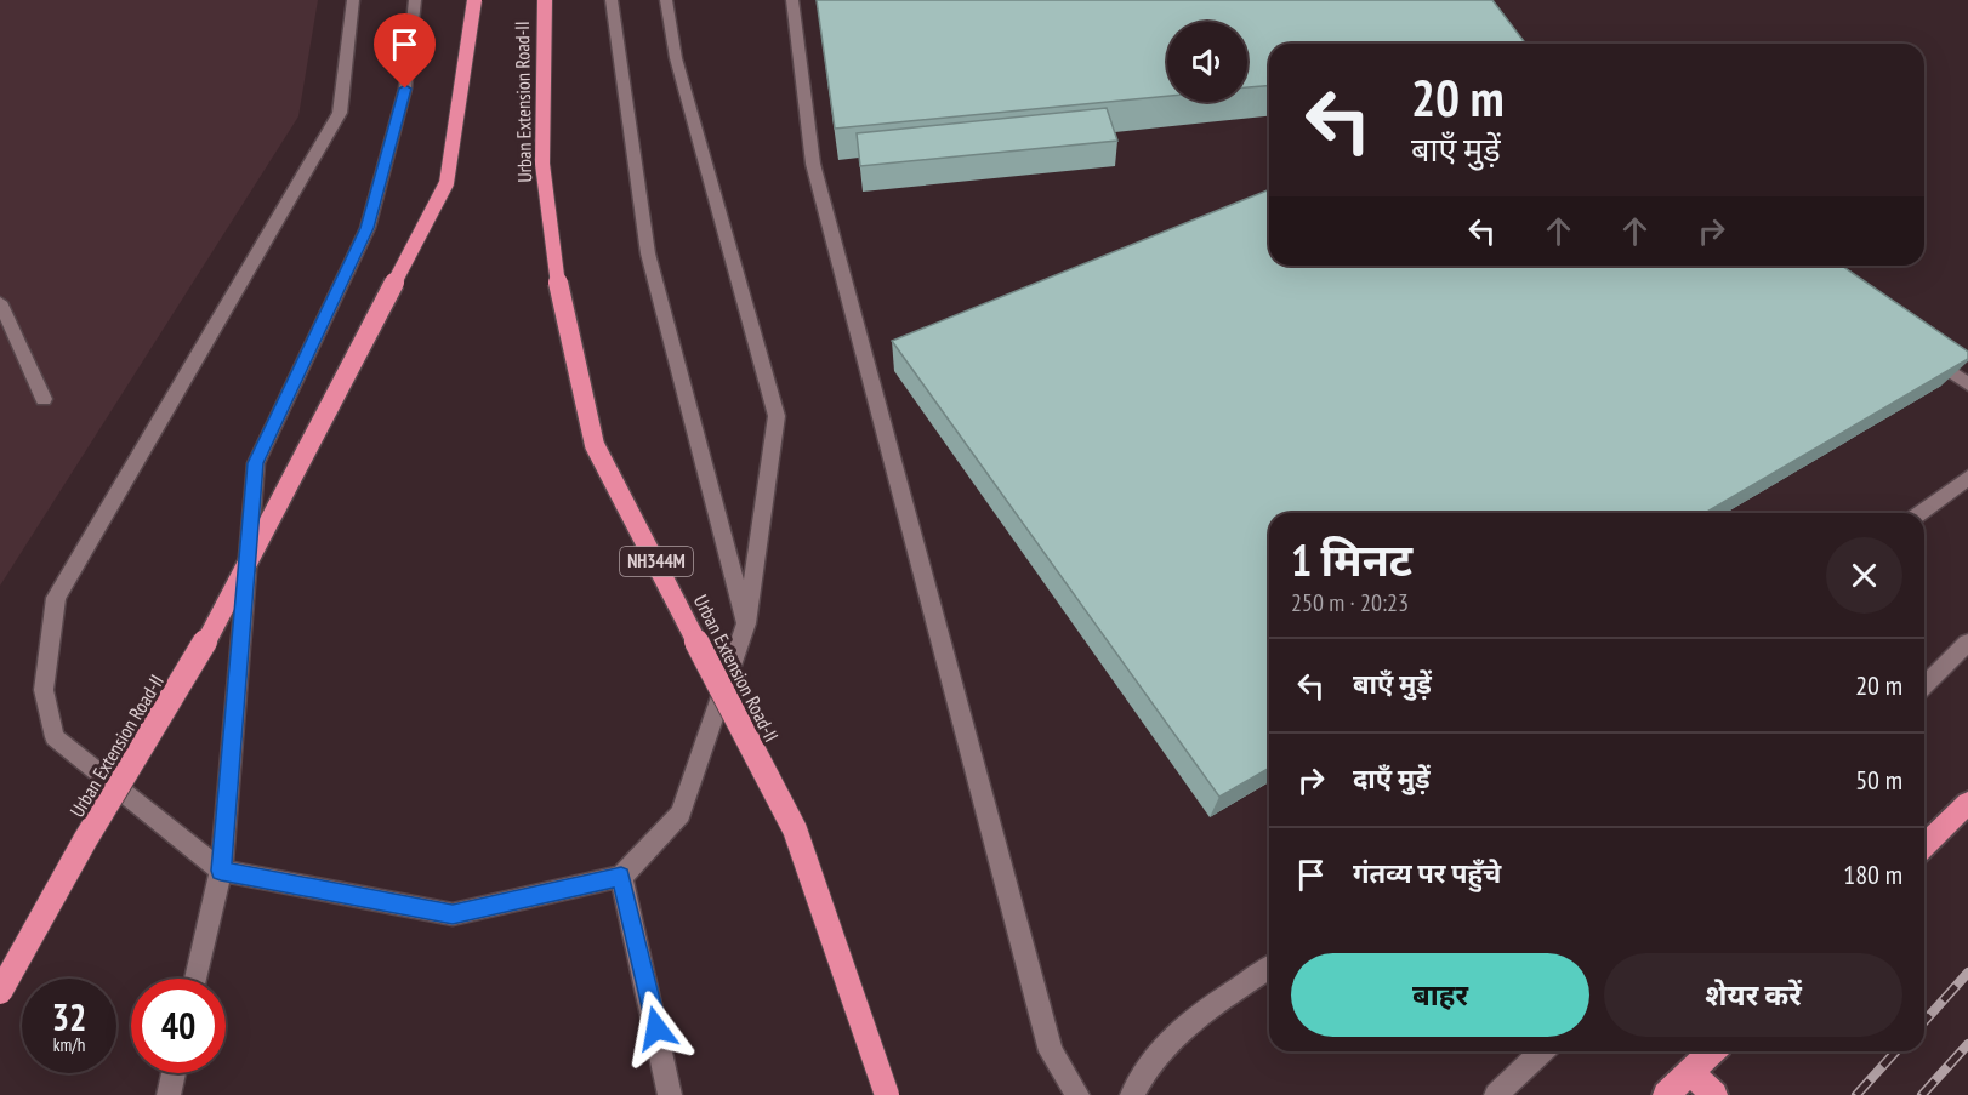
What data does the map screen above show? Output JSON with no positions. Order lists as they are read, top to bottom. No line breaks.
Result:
{"streets":{"highway":["Urban Extension Road-II","NH344M"]},"page":{"turn":["20 m","बाएँ मुड़ें"],"heading":["1 मिनट","250 m · 20:23"],"list":[{"name":"बाएँ मुड़ें","value":"20 m"},{"name":"दाएँ मुड़ें","value":"50 m"},{"name":"गंतव्य पर पहुँचे","value":"180 m"}],"buttons":["बाहर","शेयर करें"],"speed":"32 km/h","limit":"40"}}
